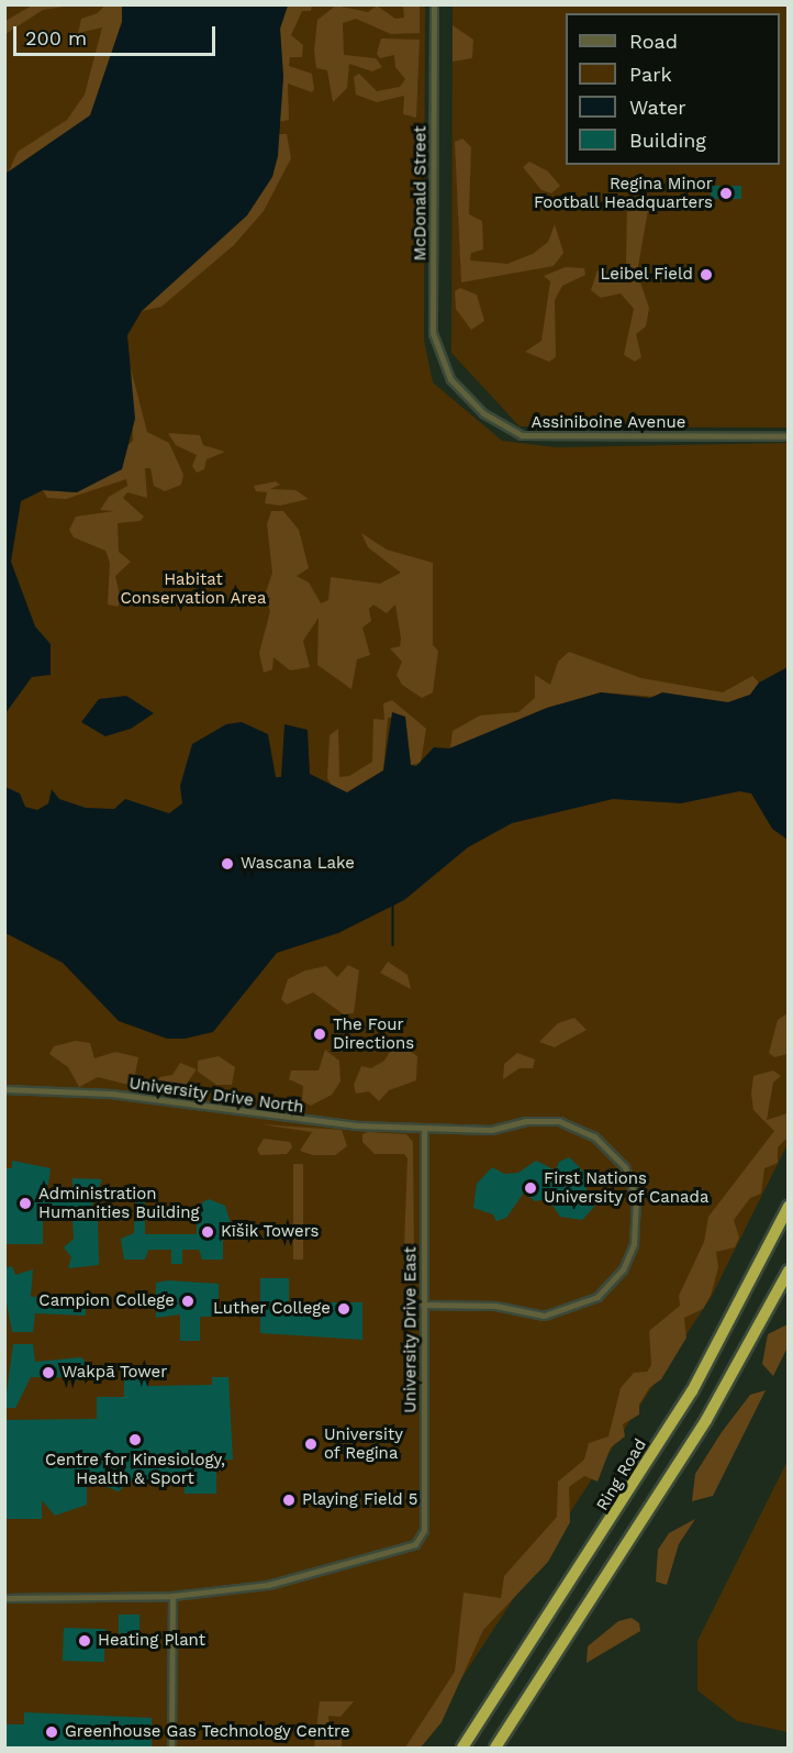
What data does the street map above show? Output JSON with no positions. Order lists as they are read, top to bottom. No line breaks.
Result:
{"streets":{"highway":["Ring Road"],"street":["McDonald Street","Assiniboine Avenue","University Drive North","University Drive East"]},"crossings":[["McDonald Street","Assiniboine Avenue"],["University Drive North","University Drive East"]],"parks":["Habitat Conservation Area"],"places":["Regina Minor Football Headquarters","Leibel Field","Wascana Lake","The Four Directions","First Nations University of Canada","Administration Humanities Building","Kīšik Towers","Campion College","Luther College","Wakpā Tower","Centre for Kinesiology, Health & Sport","University of Regina","Playing Field 5","Heating Plant","Greenhouse Gas Technology Centre"],"legend":["Road","Park","Water","Building"],"scale_bar":"200 m"}
